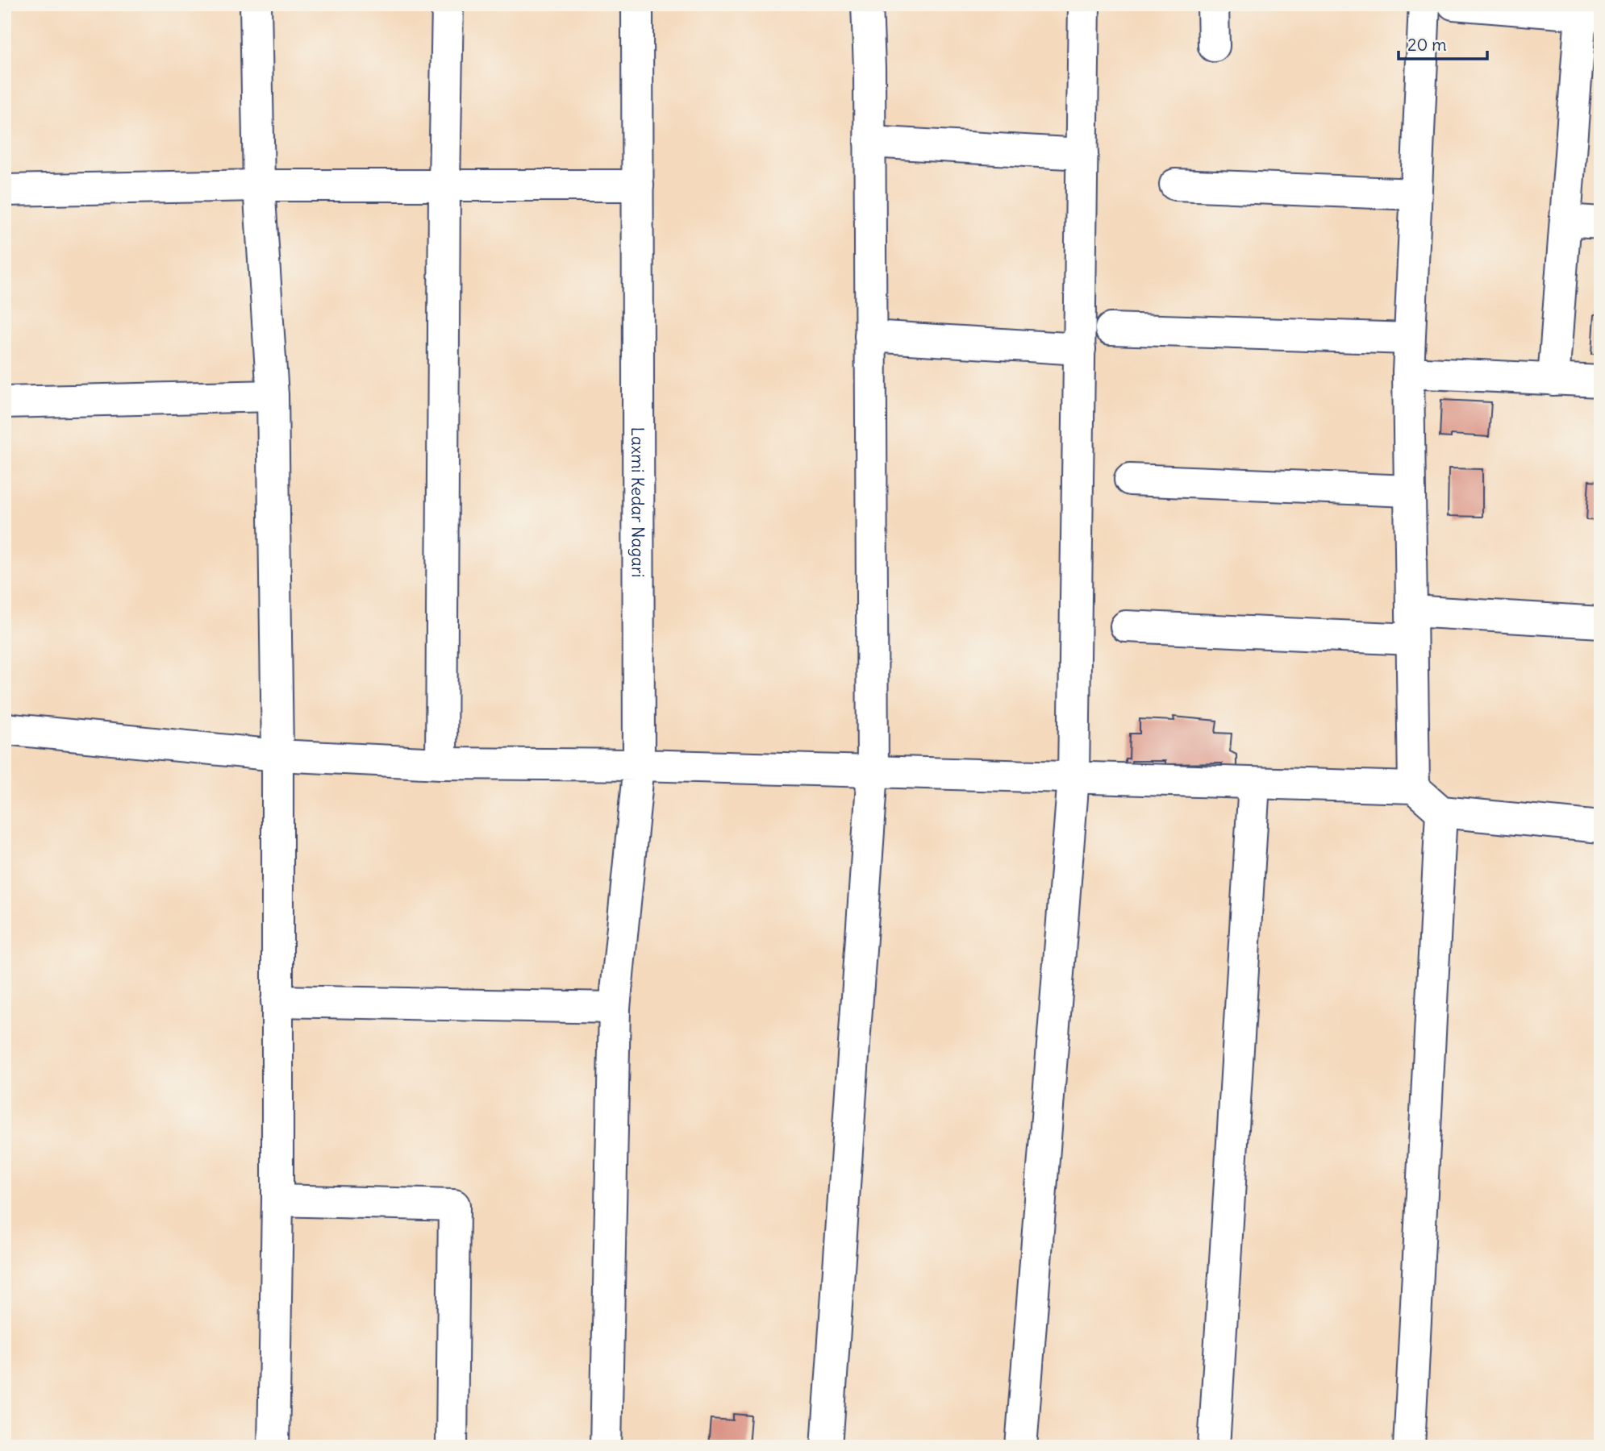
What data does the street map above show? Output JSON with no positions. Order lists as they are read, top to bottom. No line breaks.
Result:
{"streets":{"street":["Laxmi Kedar Nagari"]},"scale_bar":"20 m"}
